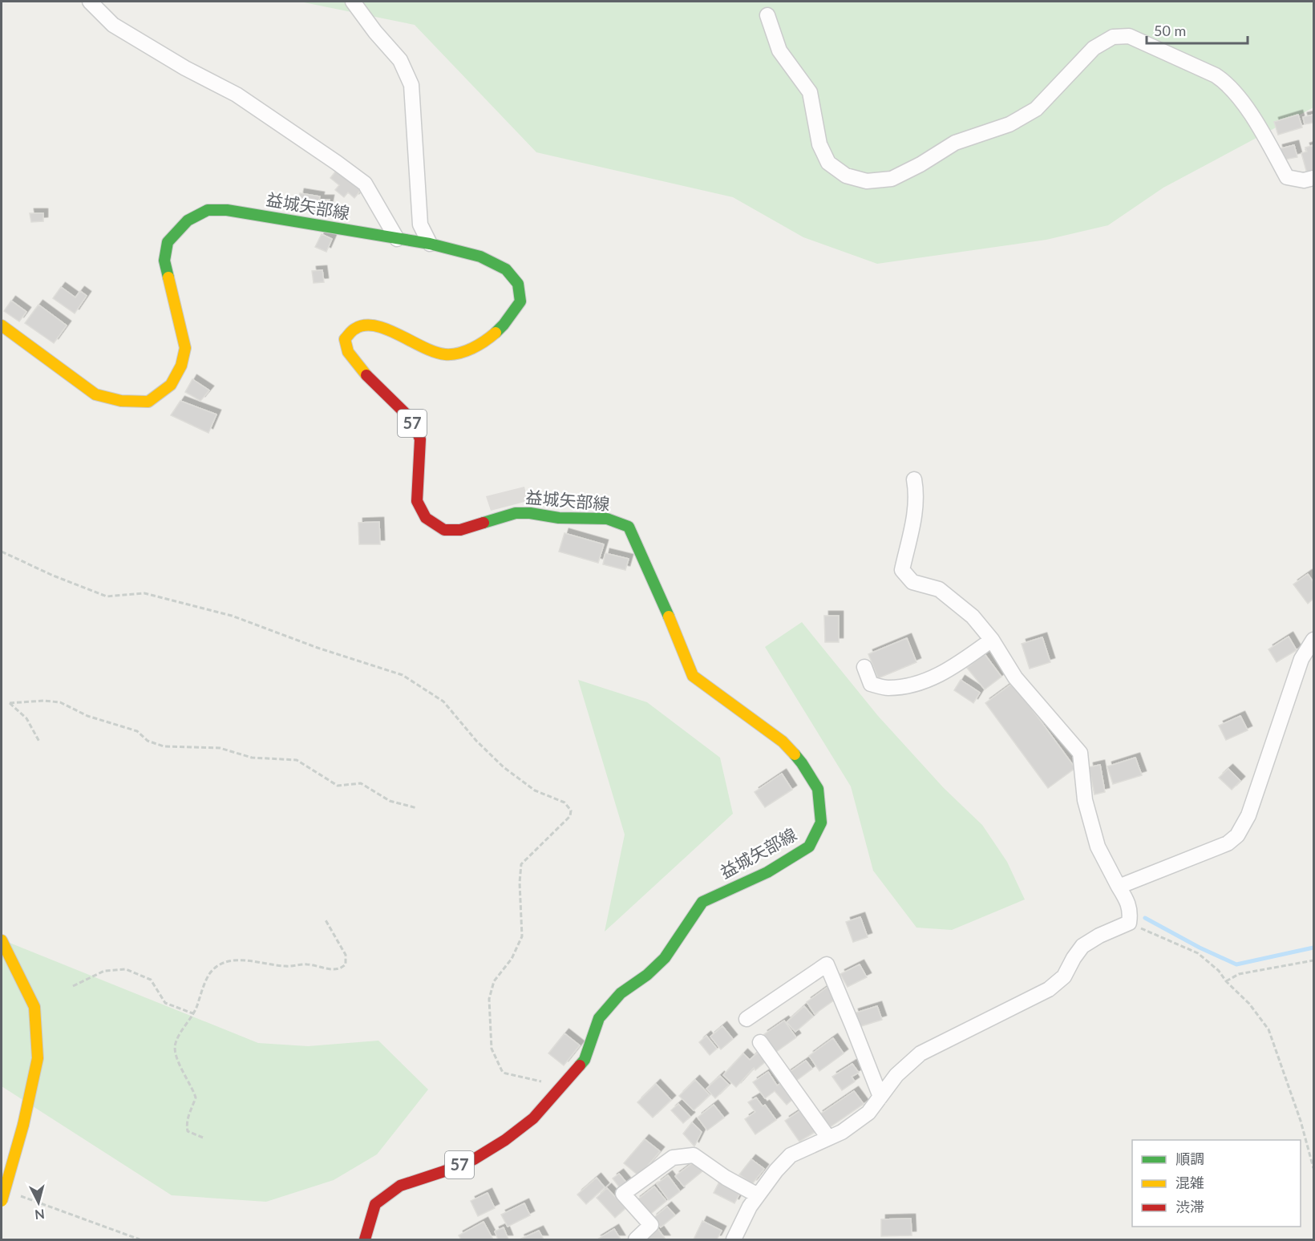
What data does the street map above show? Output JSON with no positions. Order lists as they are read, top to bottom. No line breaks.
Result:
{"streets":{"main road":["益城矢部線","57"]},"legend":["順調","混雑","渋滞"],"scale_bar":"50 m","north":"bottom"}
